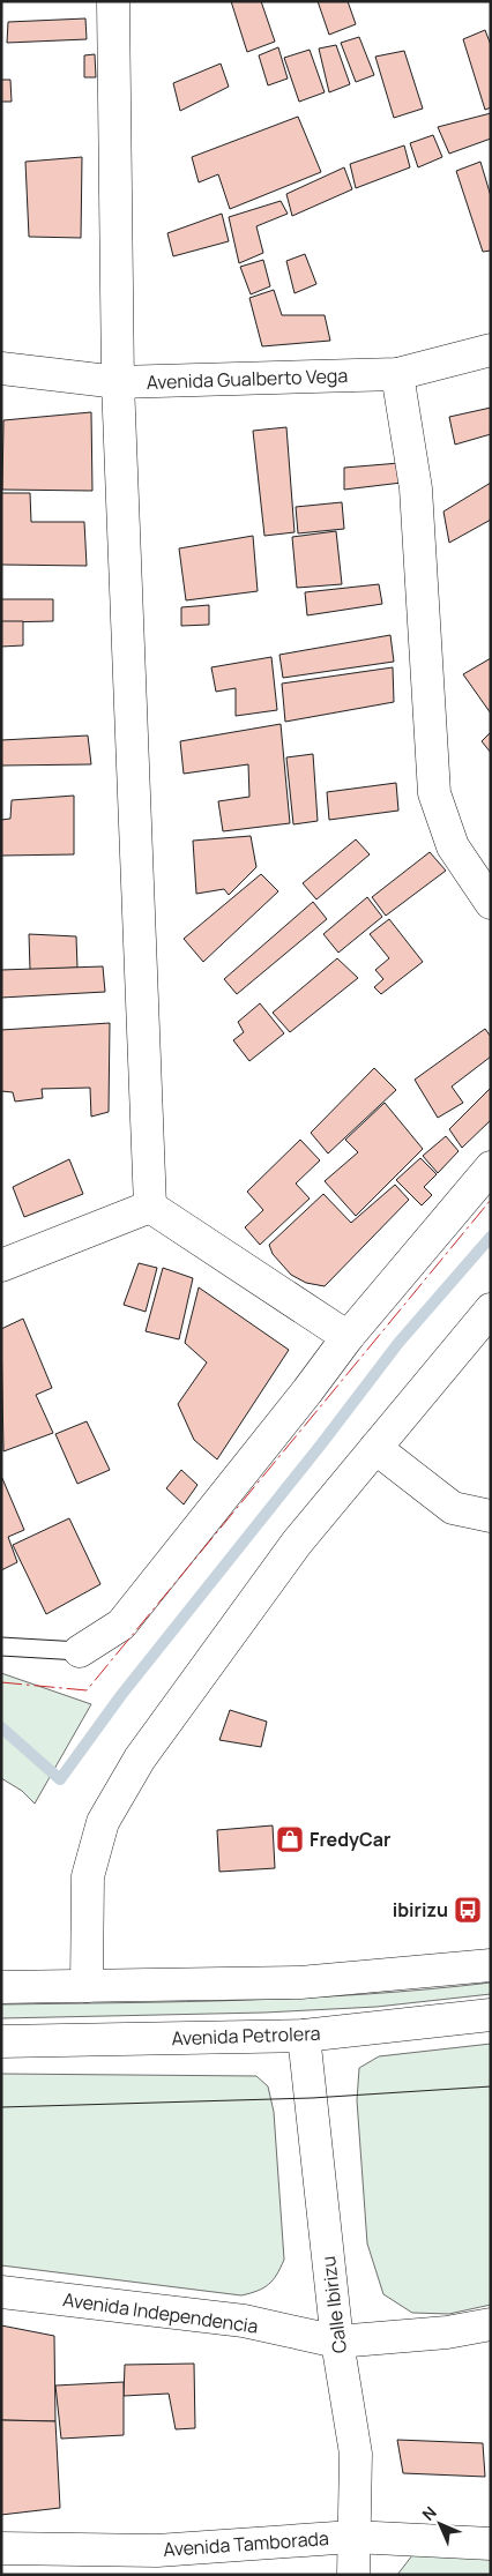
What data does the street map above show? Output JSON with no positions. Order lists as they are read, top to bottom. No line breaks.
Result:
{"streets":{"main road":["Avenida Gualberto Vega","Avenida Petrolera","Calle Ibirizu","Avenida Independencia","Avenida Tamborada"]},"crossings":[["Avenida Petrolera","Calle Ibirizu"],["Calle Ibirizu","Avenida Independencia"],["Calle Ibirizu","Avenida Tamborada"]],"places":{"shop":["FredyCar"],"bus stop":["ibirizu"]},"north":"top left"}
